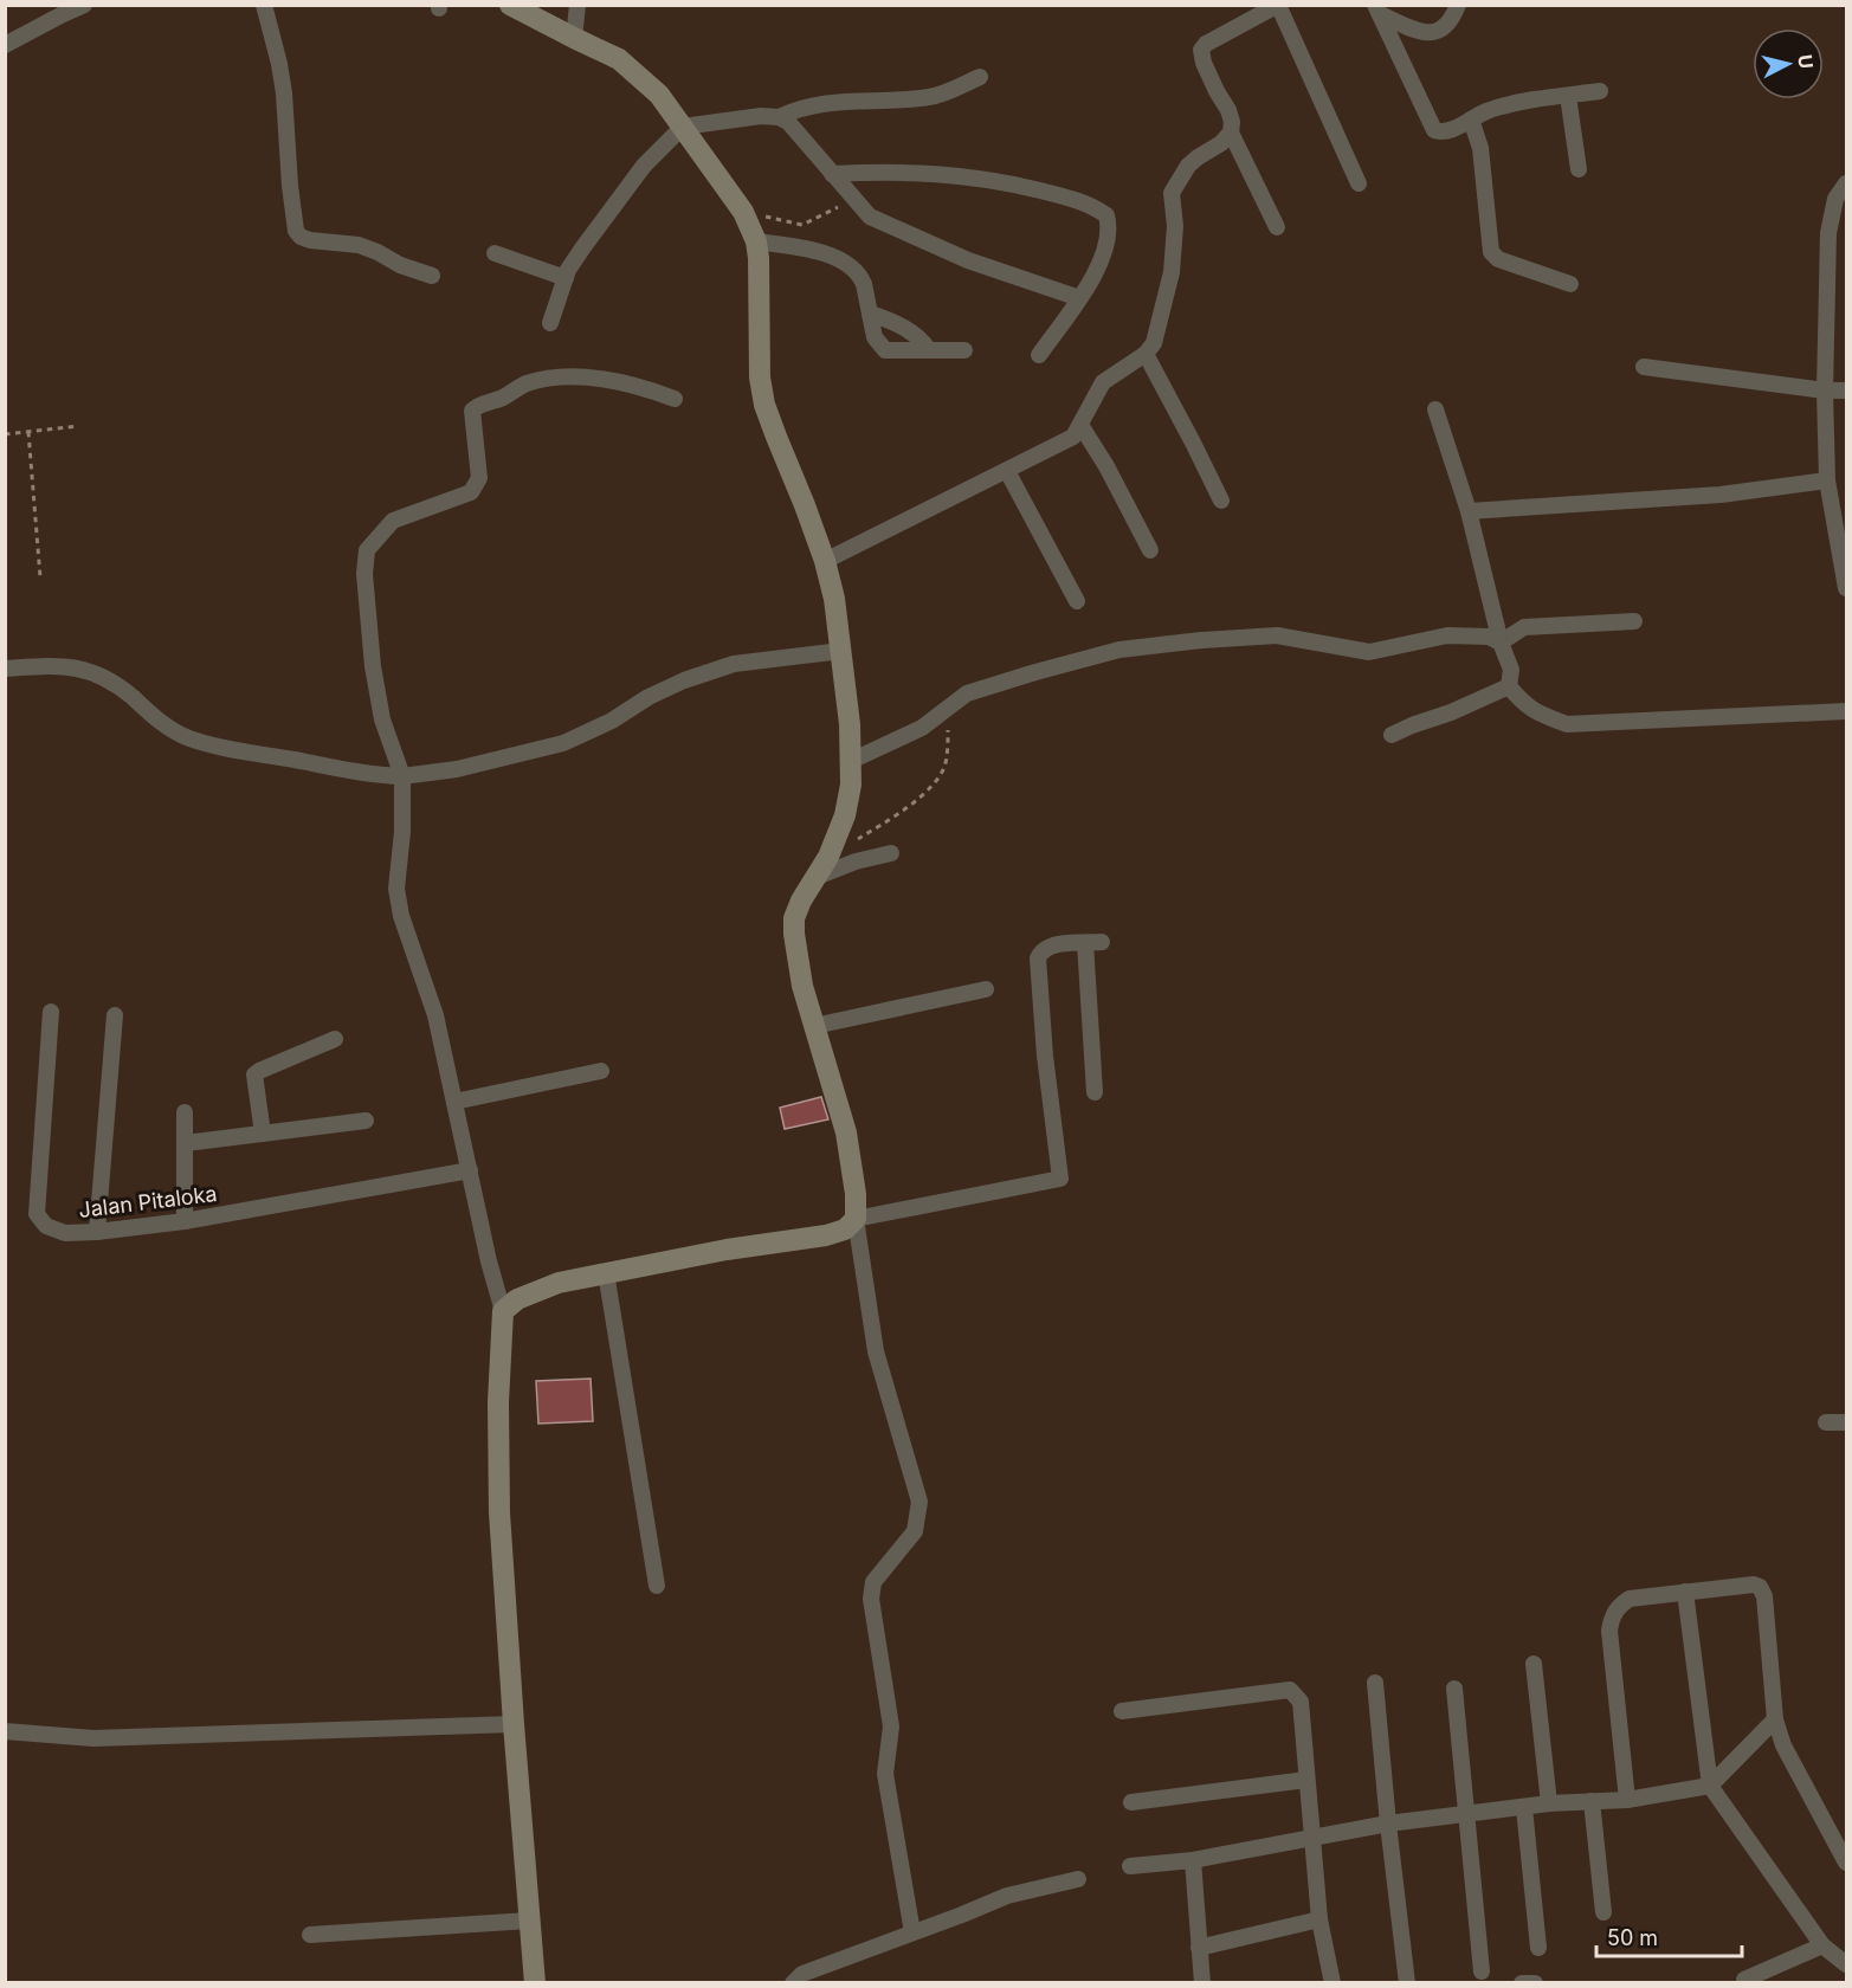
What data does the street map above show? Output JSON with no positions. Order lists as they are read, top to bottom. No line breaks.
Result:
{"streets":{"street":["Jalan Pitaloka"]},"scale_bar":"50 m","north":"right"}
